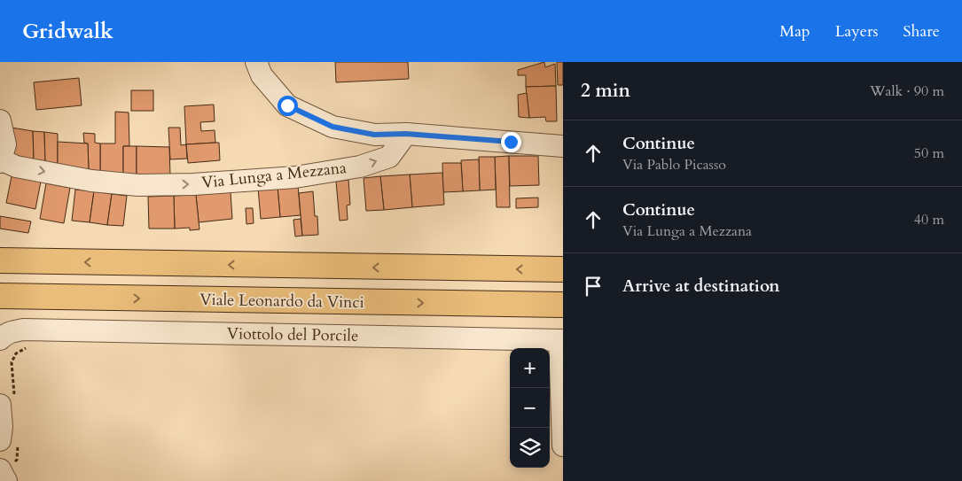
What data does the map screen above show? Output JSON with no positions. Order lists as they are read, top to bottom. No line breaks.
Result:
{"streets":{"highway":["Viale Leonardo da Vinci"],"street":["Via Lunga a Mezzana","Viottolo del Porcile"]},"one_way":["Via Lunga a Mezzana"],"page":{"header":"Gridwalk","nav":["Map","Layers","Share"],"heading":["2 min","Walk · 90 m"],"list":[["Continue","Via Pablo Picasso","50 m"],["Continue","Via Lunga a Mezzana","40 m"],"Arrive at destination"],"map_buttons":["+","−"]}}
